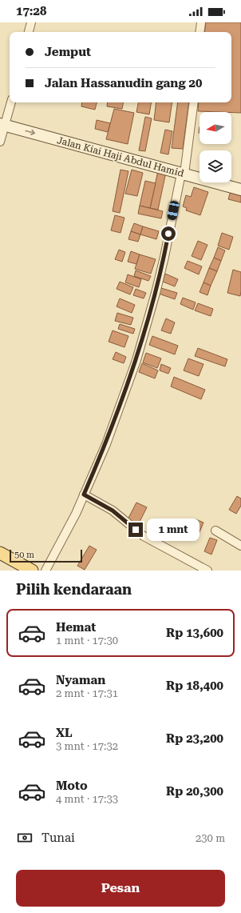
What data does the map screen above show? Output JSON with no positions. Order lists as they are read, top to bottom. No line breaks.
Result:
{"streets":{"street":["Jalan Kiai Haji Abdul Hamid"]},"one_way":["Jalan Kiai Haji Abdul Hamid"],"scale_bar":"50 m","north":"left","page":{"status":"17:28","banner":["Jemput","Jalan Hassanudin gang 20"],"bubble":"1 mnt","scale":"50 m","heading":"Pilih kendaraan","list":[{"name":"Hemat","note":"1 mnt · 17:30","value":"Rp 13,600"},{"name":"Nyaman","note":"2 mnt · 17:31","value":"Rp 18,400"},{"name":"XL","note":"3 mnt · 17:32","value":"Rp 23,200"},{"name":"Moto","note":"4 mnt · 17:33","value":"Rp 20,300"}],"pay":["Tunai","230 m"],"buttons":"Pesan"}}
